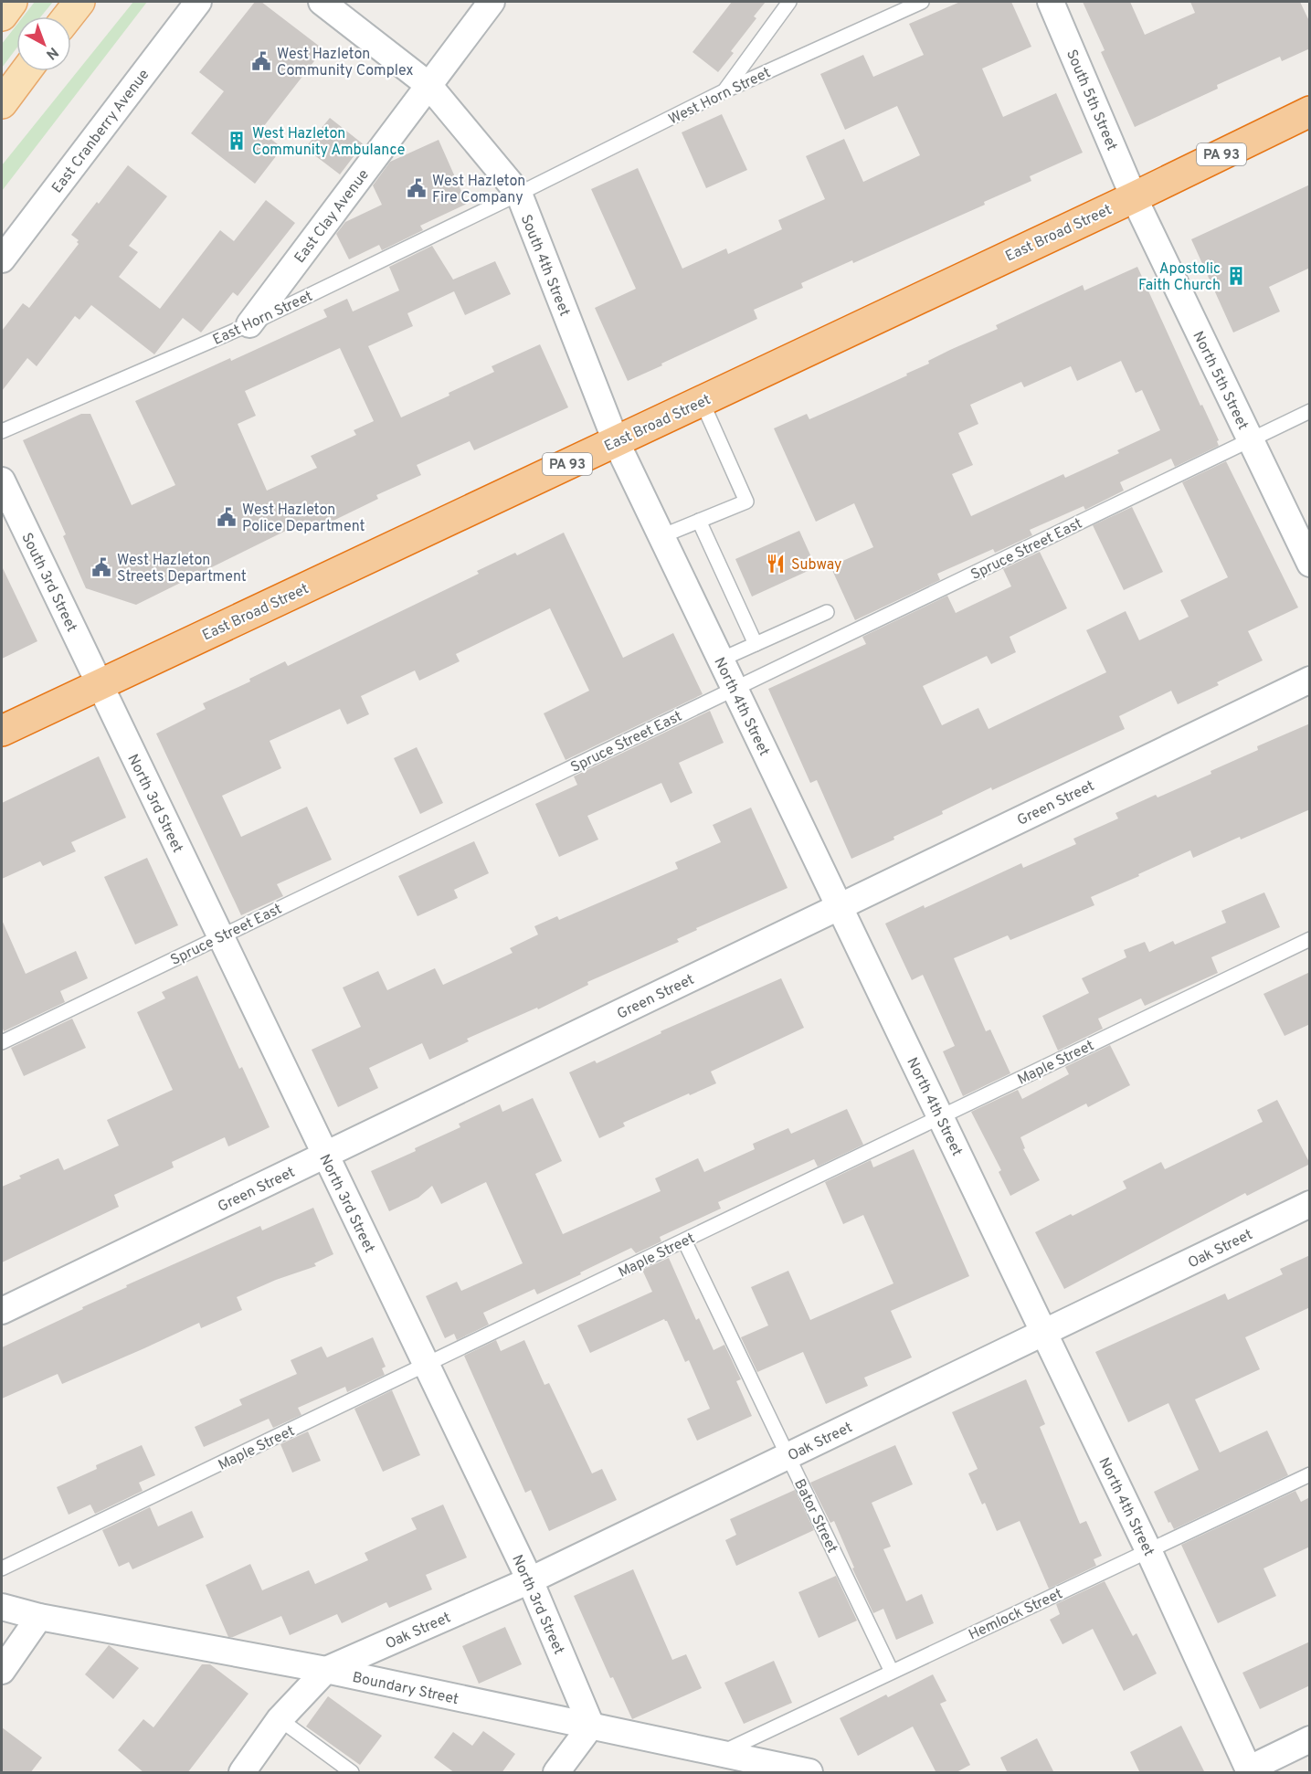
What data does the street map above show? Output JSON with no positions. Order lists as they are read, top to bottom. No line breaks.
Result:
{"streets":{"highway":["PA 93","East Broad Street"],"street":["South 5th Street","East Cranberry Avenue","East Clay Avenue","South 4th Street","North 5th Street","South 3rd Street","North 4th Street","Green Street","North 3rd Street","Oak Street","Boundary Street"],"lane":["West Horn Street","East Horn Street","Spruce Street East","Maple Street","Bator Street","Hemlock Street"]},"crossings":[["West Horn Street","South 4th Street"],["West Horn Street","East Horn Street"],["South 5th Street","PA 93"],["South 5th Street","East Broad Street"],["South 5th Street","North 5th Street"],["PA 93","East Broad Street"],["PA 93","North 5th Street"],["East Clay Avenue","South 4th Street"],["East Clay Avenue","East Horn Street"],["East Broad Street","South 4th Street"],["East Broad Street","North 5th Street"],["East Broad Street","South 3rd Street"],["East Broad Street","North 4th Street"],["East Broad Street","North 3rd Street"],["South 4th Street","East Horn Street"],["South 4th Street","North 4th Street"],["North 5th Street","Spruce Street East"],["Spruce Street East","North 4th Street"],["Spruce Street East","North 3rd Street"],["South 3rd Street","North 3rd Street"],["North 4th Street","Green Street"],["North 4th Street","Maple Street"],["North 4th Street","Oak Street"],["North 4th Street","Hemlock Street"],["Green Street","North 3rd Street"],["North 3rd Street","Maple Street"],["North 3rd Street","Oak Street"],["North 3rd Street","Boundary Street"],["Maple Street","Bator Street"],["Oak Street","Bator Street"],["Oak Street","Boundary Street"],["Bator Street","Hemlock Street"],["Hemlock Street","Boundary Street"]],"places":{"public building":["West Hazleton Community Complex","West Hazleton Fire Company","West Hazleton Police Department","West Hazleton Streets Department"],"building":["West Hazleton Community Ambulance","Apostolic Faith Church"],"restaurant":["Subway"]},"north":"bottom right"}
